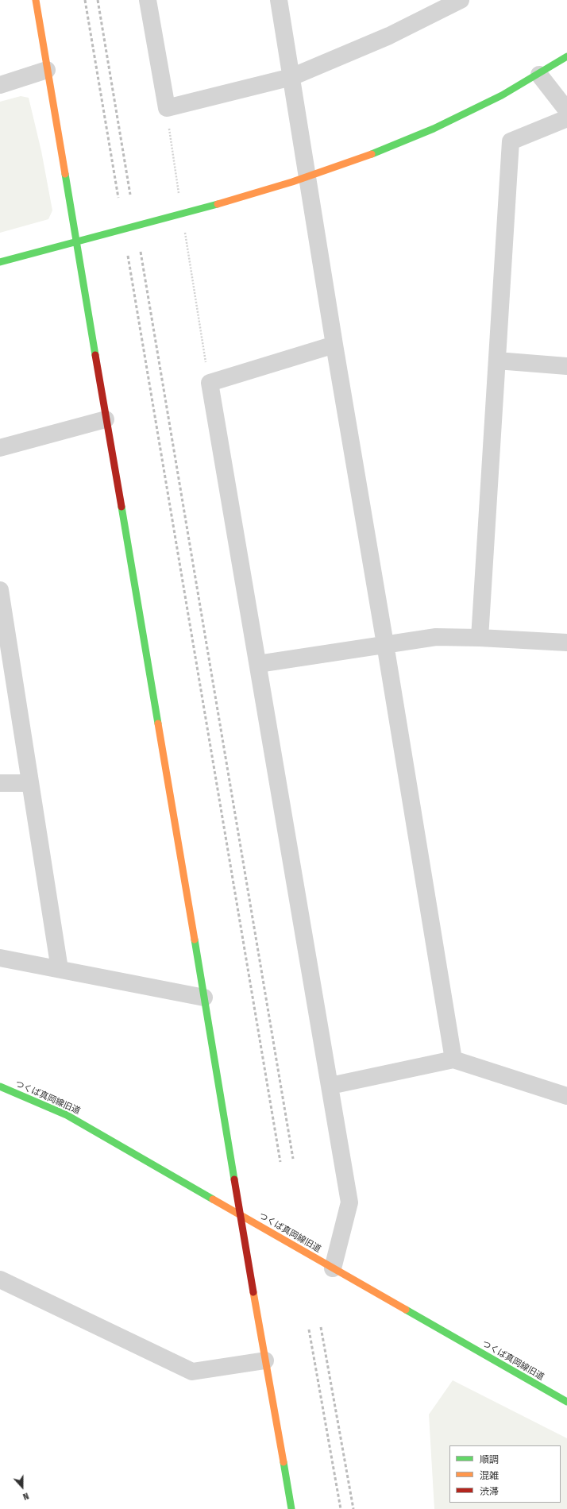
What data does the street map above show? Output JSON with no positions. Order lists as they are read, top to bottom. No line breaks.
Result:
{"streets":{"street":["つくば真岡線旧道"]},"legend":["順調","混雑","渋滞"],"north":"bottom"}
